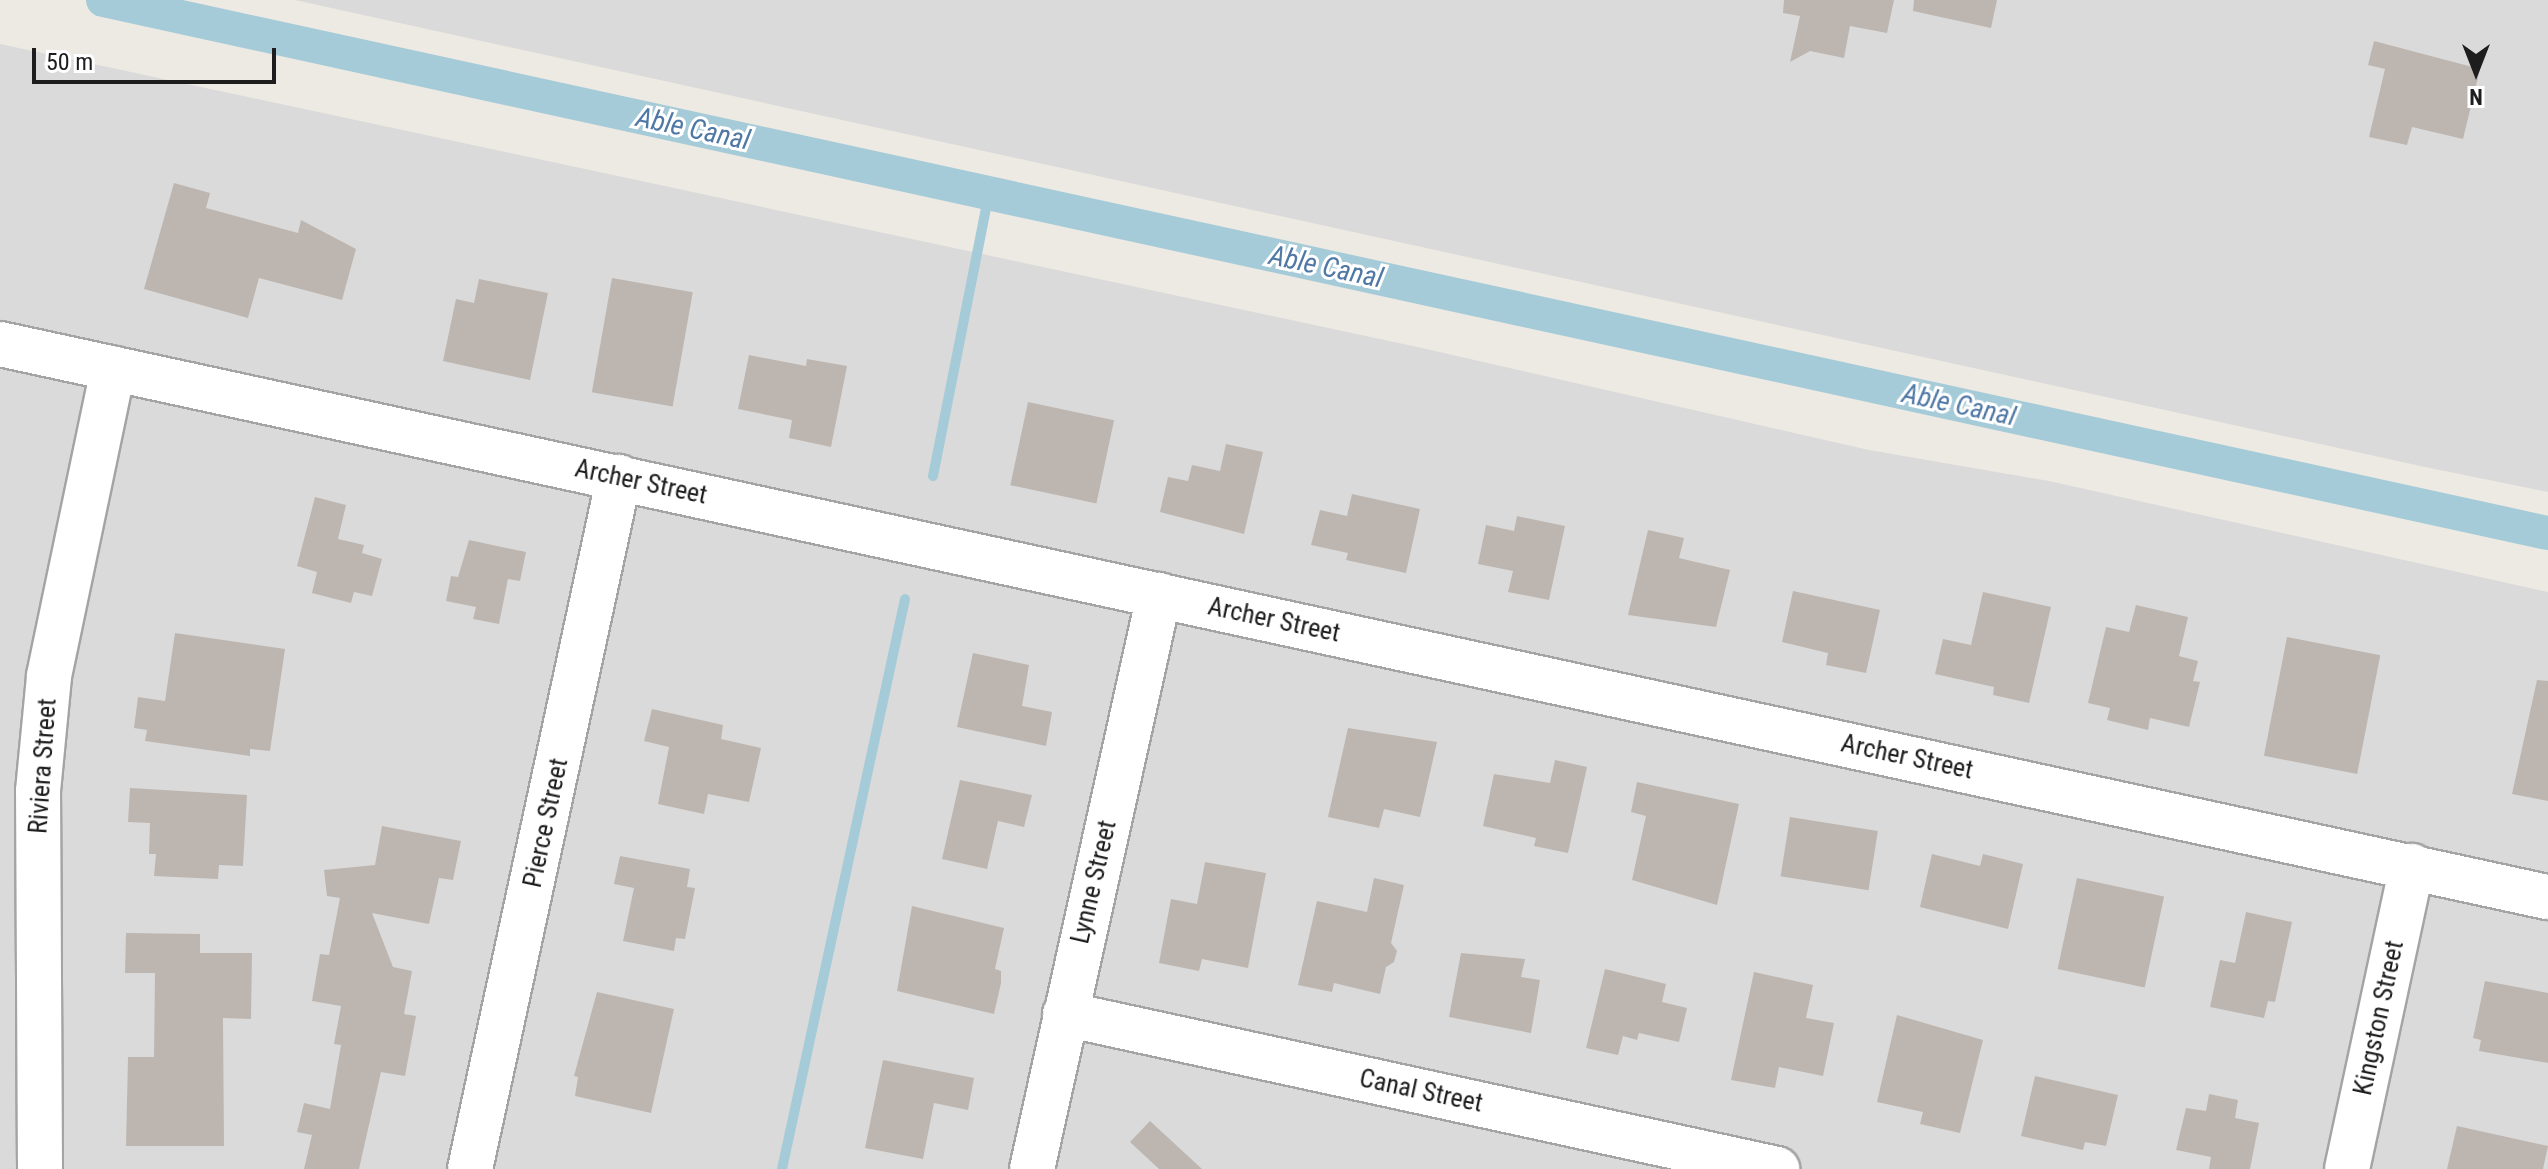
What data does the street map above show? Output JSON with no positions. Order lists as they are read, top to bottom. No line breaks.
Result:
{"streets":{"street":["Archer Street","Riviera Street","Pierce Street","Lynne Street","Kingston Street","Canal Street"]},"crossings":[["Archer Street","Riviera Street"],["Archer Street","Pierce Street"],["Archer Street","Lynne Street"],["Archer Street","Kingston Street"],["Lynne Street","Canal Street"]],"water":["Able Canal"],"scale_bar":"50 m","north":"bottom"}
